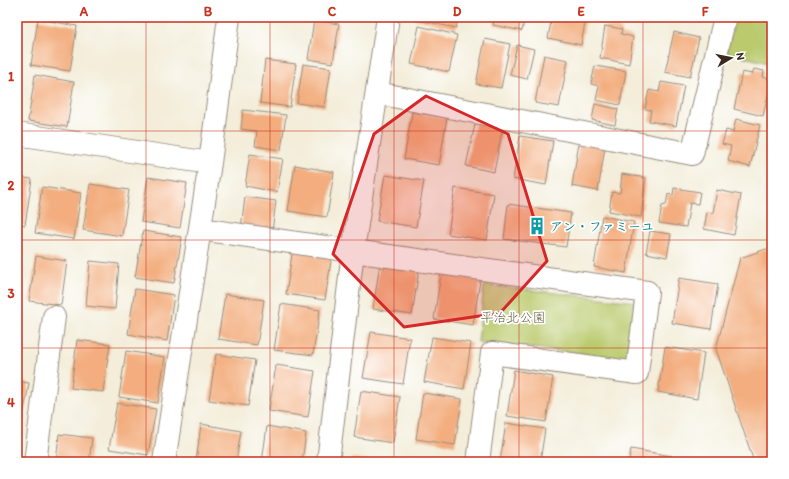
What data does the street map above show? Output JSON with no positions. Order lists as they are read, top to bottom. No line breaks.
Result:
{"parks":["平治北公園"],"places":{"building":["アン・ファミーユ"]},"north":"right","grid":{"columns":["A","B","C","D","E","F"],"rows":["1","2","3","4"]}}
